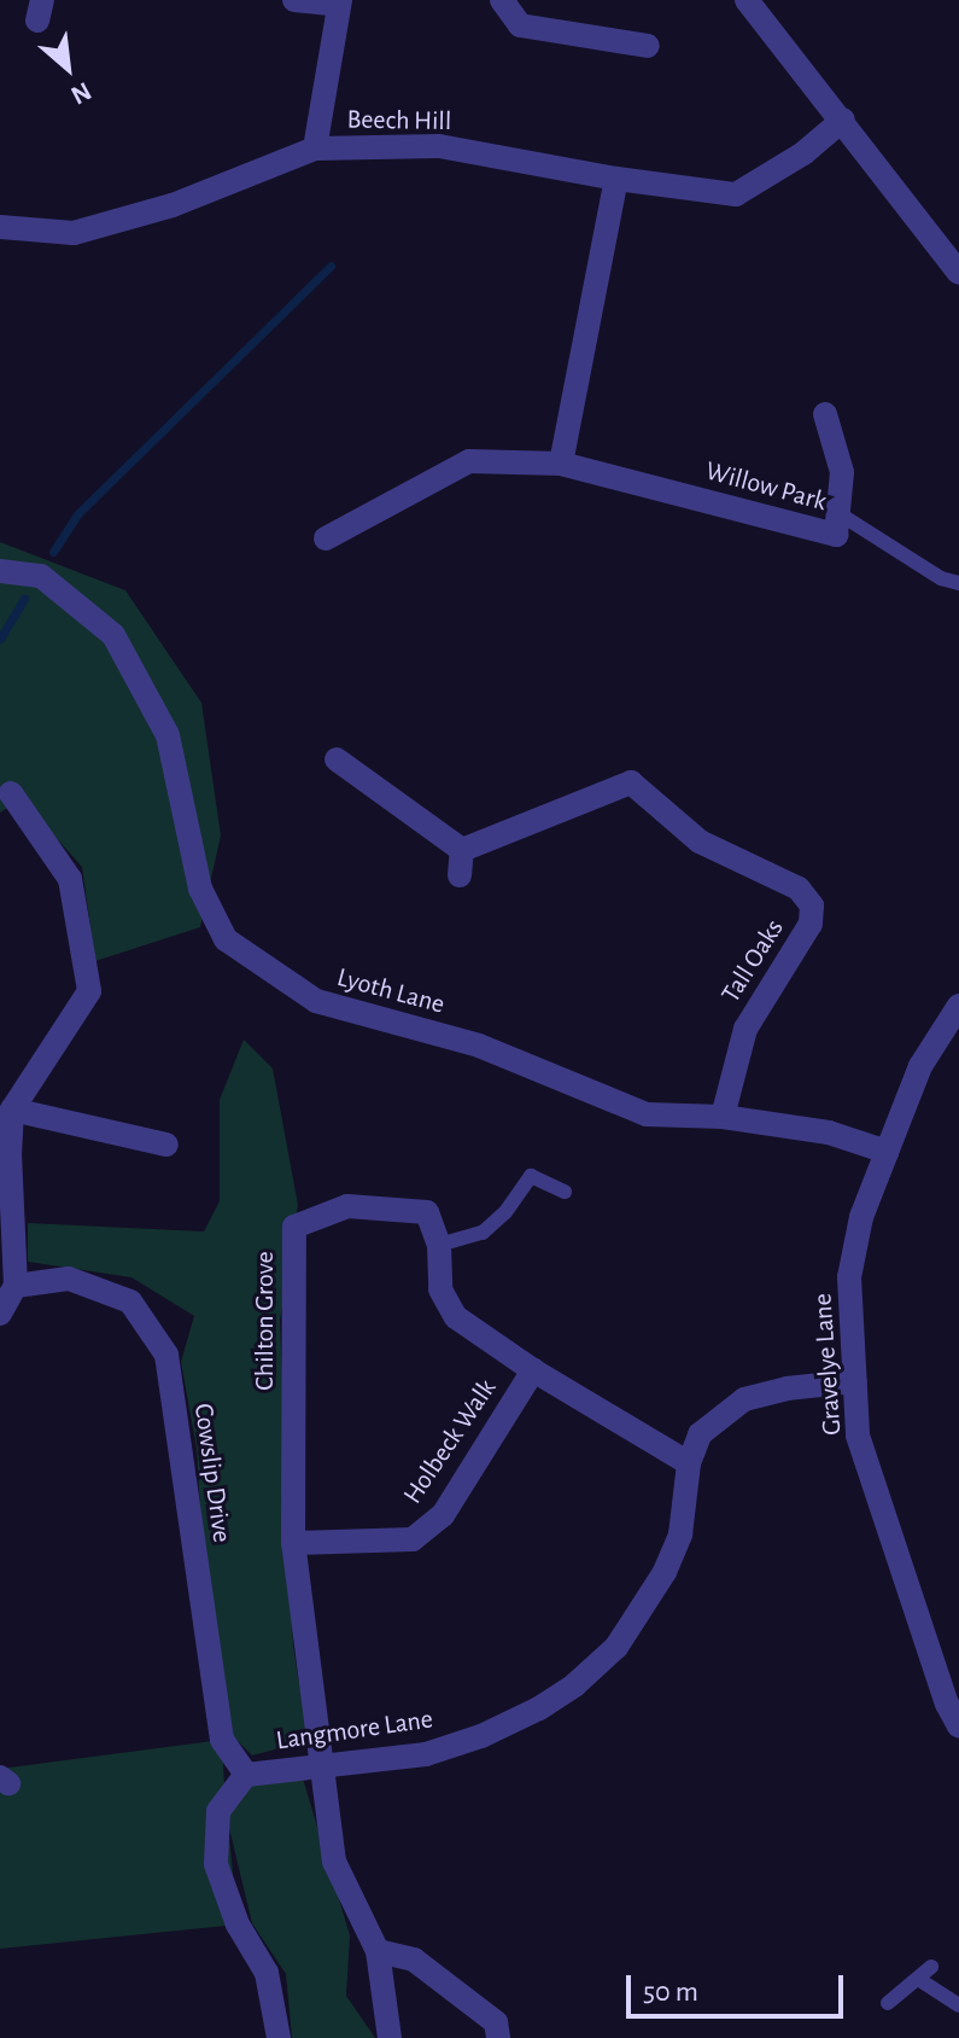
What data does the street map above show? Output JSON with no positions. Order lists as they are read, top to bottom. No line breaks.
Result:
{"streets":{"street":["Beech Hill","Willow Park","Tall Oaks","Lyoth Lane","Chilton Grove","Gravelye Lane","Holbeck Walk","Cowslip Drive","Langmore Lane"]},"crossings":[["Tall Oaks","Lyoth Lane"],["Lyoth Lane","Gravelye Lane"],["Chilton Grove","Holbeck Walk"],["Chilton Grove","Langmore Lane"],["Gravelye Lane","Langmore Lane"],["Cowslip Drive","Langmore Lane"]],"scale_bar":"50 m","north":"bottom right"}
